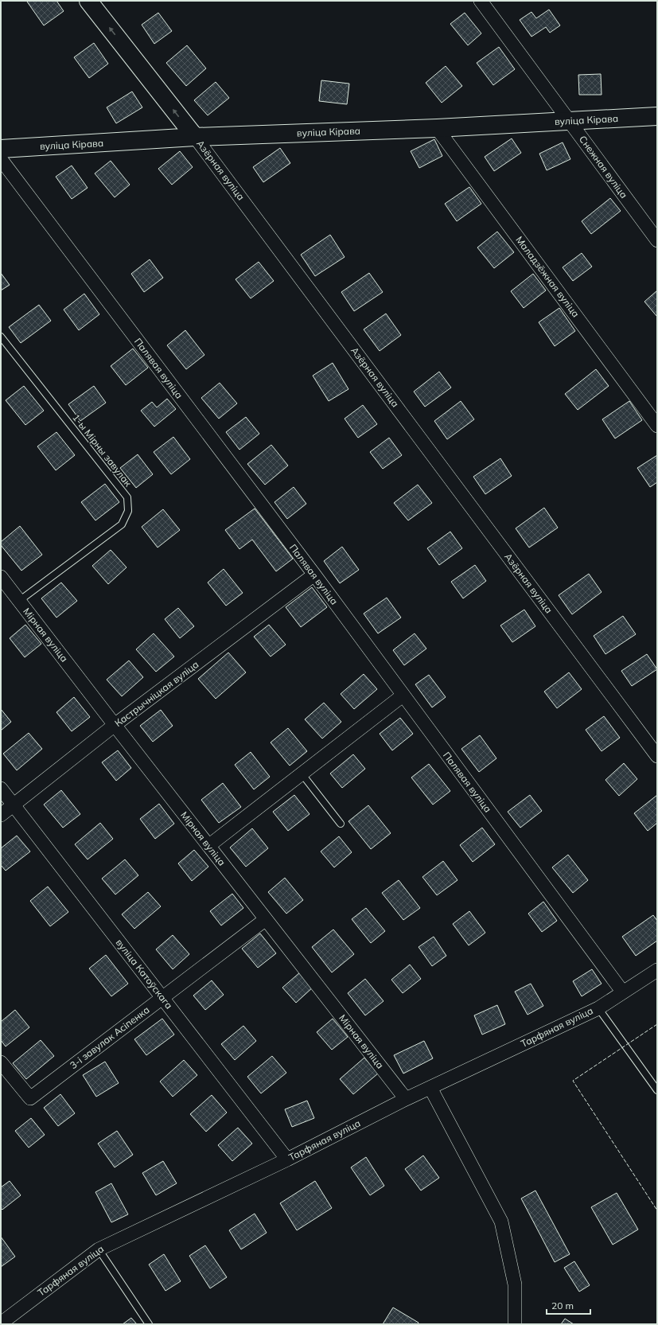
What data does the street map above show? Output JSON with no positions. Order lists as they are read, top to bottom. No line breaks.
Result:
{"streets":{"main road":["вуліца Кірава","Азёрная вуліца"],"street":["Снежная вуліца","Маладзёжная вуліца","Палявая вуліца","Мірная вуліца","Кастрычніцкая вуліца","вуліца Катоўскага","Тарфяная вуліца","3-і завулак Асіпенка"],"lane":["1-ы Мірны завулак"]},"crossings":[["вуліца Кірава","Снежная вуліца"],["вуліца Кірава","Азёрная вуліца"],["вуліца Кірава","Маладзёжная вуліца"],["Палявая вуліца","Кастрычніцкая вуліца"],["Палявая вуліца","Тарфяная вуліца"],["1-ы Мірны завулак","Мірная вуліца"],["Мірная вуліца","Кастрычніцкая вуліца"],["Мірная вуліца","Тарфяная вуліца"],["Мірная вуліца","3-і завулак Асіпенка"],["Кастрычніцкая вуліца","вуліца Катоўскага"],["вуліца Катоўскага","Тарфяная вуліца"],["вуліца Катоўскага","3-і завулак Асіпенка"]],"scale_bar":"20 m"}
